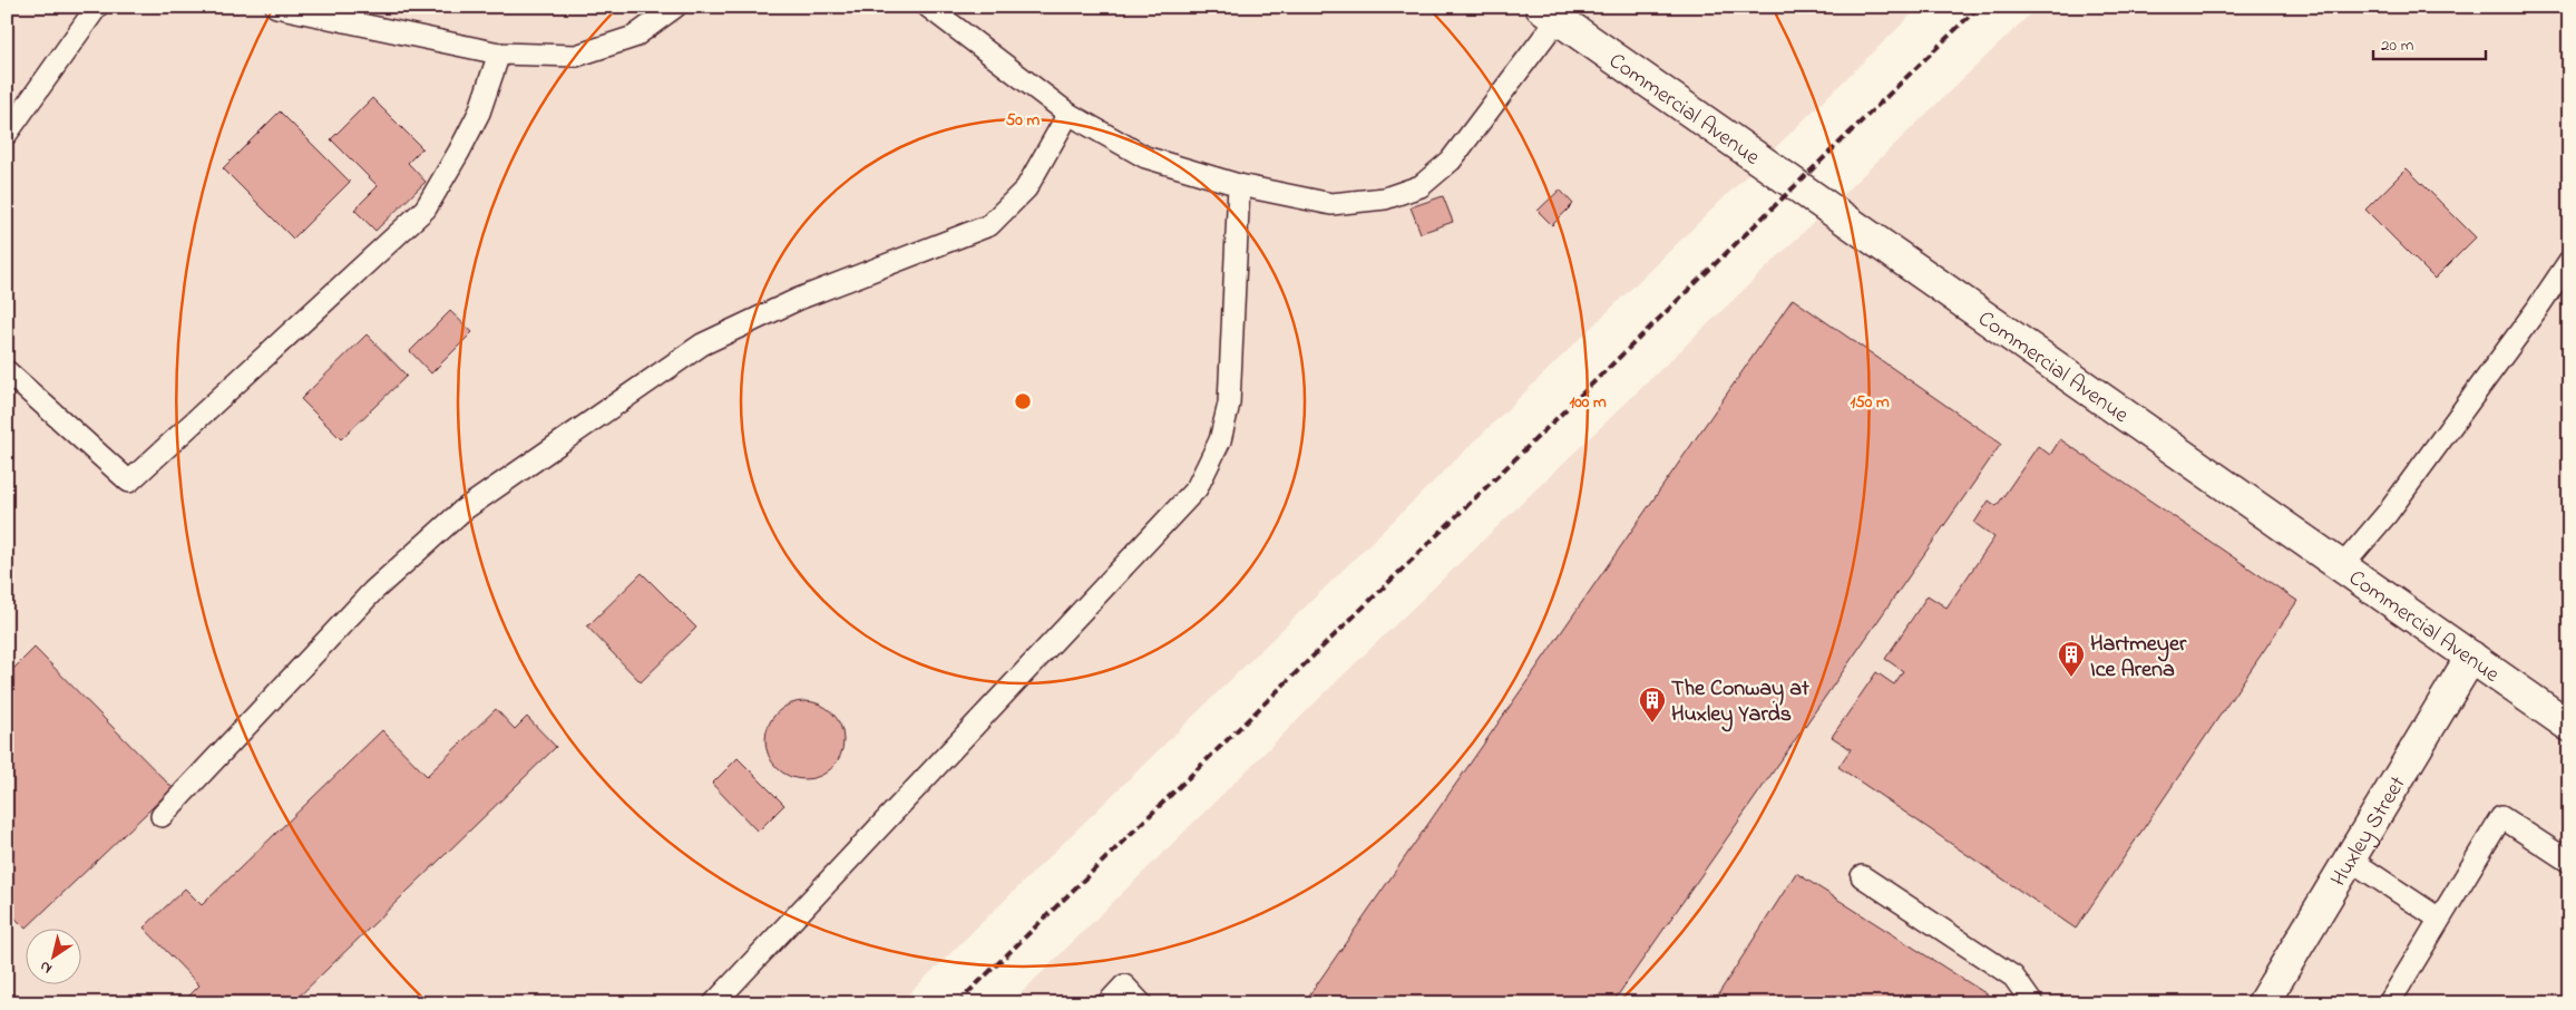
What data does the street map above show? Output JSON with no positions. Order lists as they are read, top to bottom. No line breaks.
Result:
{"streets":{"street":["Commercial Avenue","Huxley Street"]},"crossings":[["Commercial Avenue","Huxley Street"]],"places":{"building":["Hartmeyer Ice Arena","The Conway at Huxley Yards"]},"scale_bar":"20 m","north":"bottom left","rings":["50 m","100 m","150 m"]}
